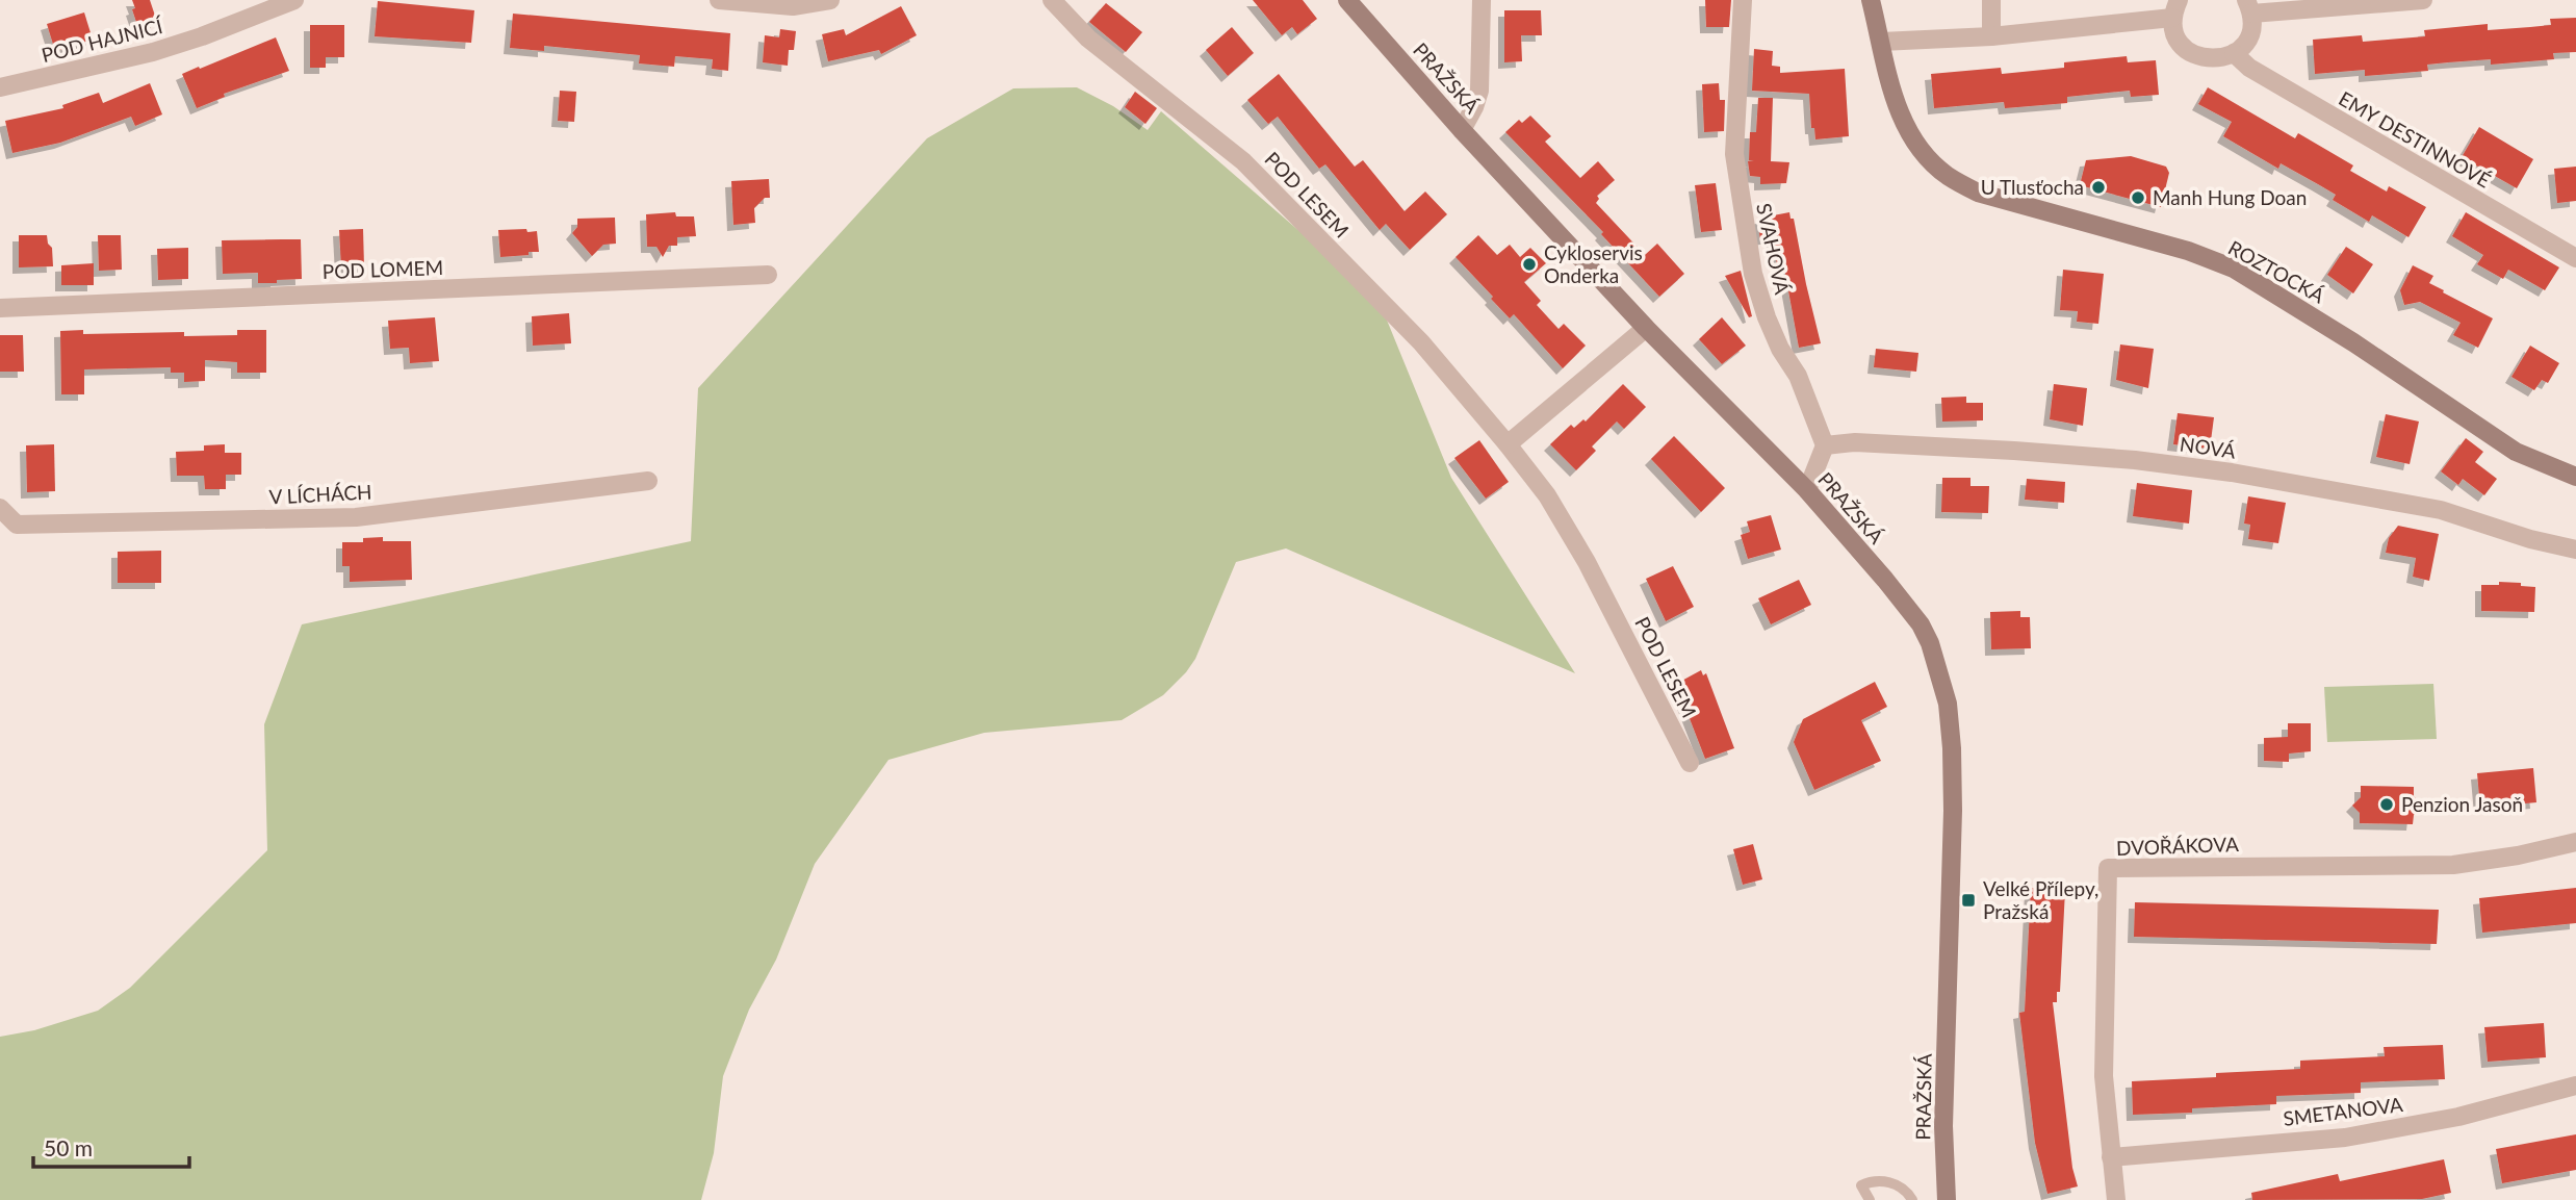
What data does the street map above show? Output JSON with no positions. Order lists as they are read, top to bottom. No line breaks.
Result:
{"streets":{"main road":["PRAŽSKÁ","ROZTOCKÁ"],"street":["POD HAJNICÍ","EMY DESTINNOVÉ","POD LESEM","SVAHOVÁ","POD LOMEM","NOVÁ","V LÍCHÁCH","DVOŘÁKOVA","SMETANOVA"]},"crossings":[["SVAHOVÁ","NOVÁ"],["DVOŘÁKOVA","SMETANOVA"]],"places":{"other":["U Tlusťocha","Manh Hung Doan","Cykloservis Onderka","Penzion Jasoň"],"transit":["Velké Přílepy, Pražská"]},"scale_bar":"50 m"}
